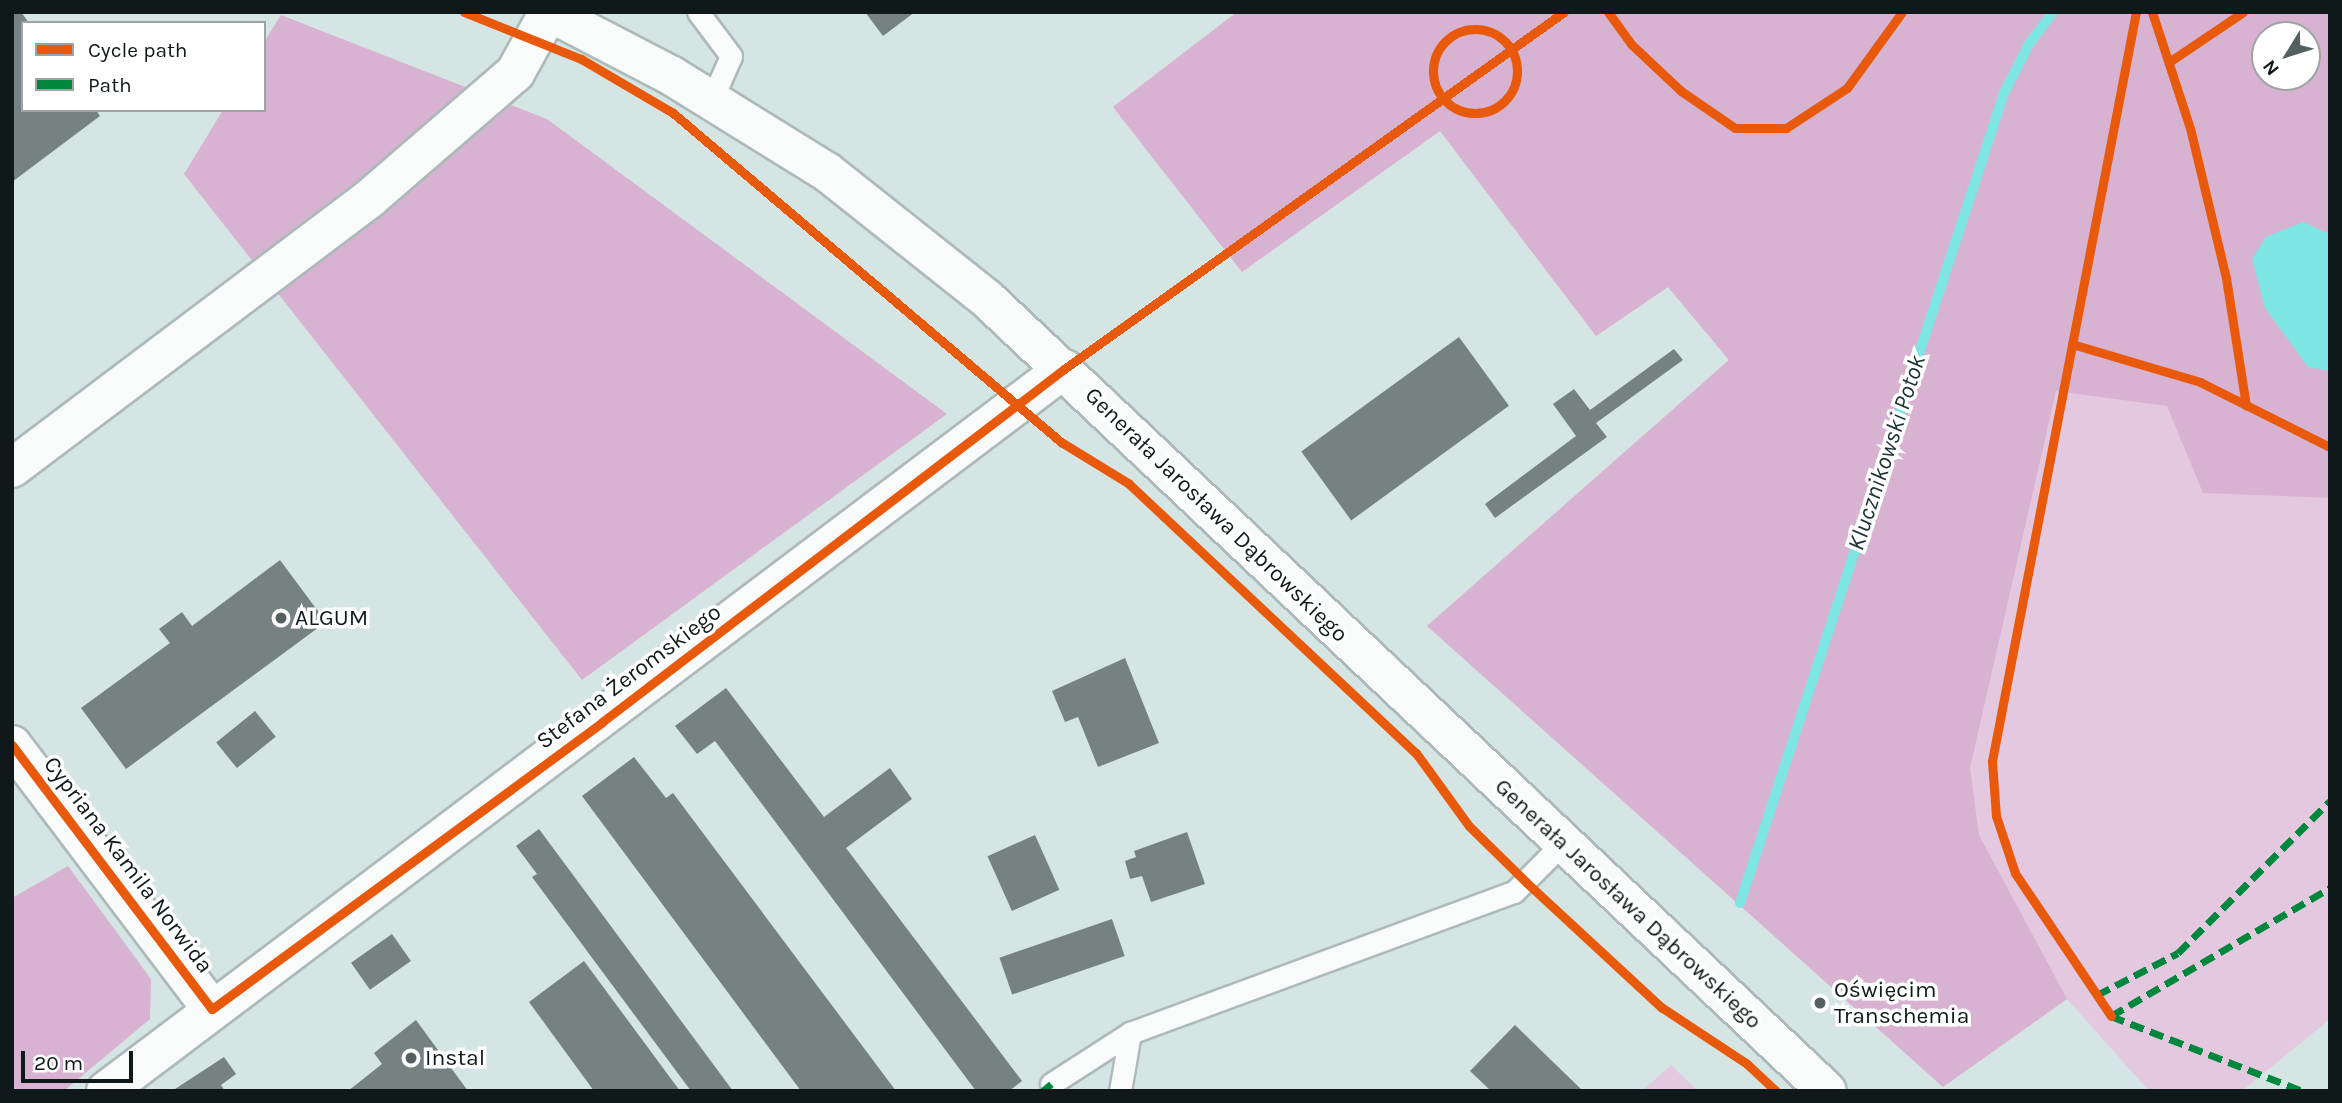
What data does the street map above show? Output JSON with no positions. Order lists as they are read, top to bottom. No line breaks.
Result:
{"streets":{"street":["Generała Jarosława Dąbrowskiego","Stefana Żeromskiego","Cypriana Kamila Norwida"]},"crossings":[["Generała Jarosława Dąbrowskiego","Stefana Żeromskiego"],["Stefana Żeromskiego","Cypriana Kamila Norwida"]],"water":["Klucznikowski Potok"],"places":["ALGUM","Oświęcim Transchemia","Instal"],"legend":["Cycle path","Path"],"scale_bar":"20 m","north":"bottom left"}
